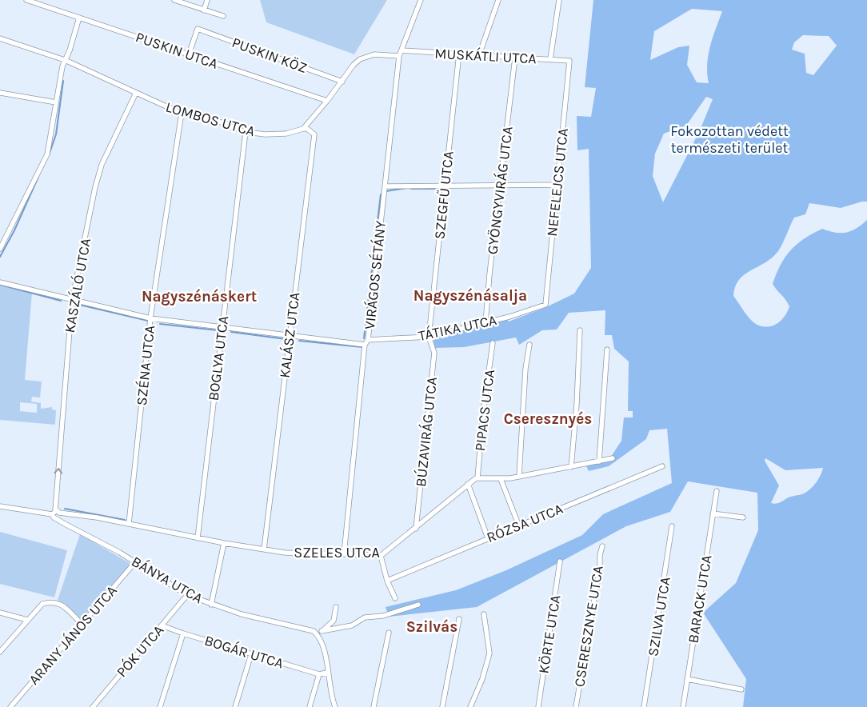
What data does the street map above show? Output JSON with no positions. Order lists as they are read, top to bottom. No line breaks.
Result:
{"streets":{"street":["PUSKIN UTCA","PUSKIN KÖZ","MUSKÁTLI UTCA","LOMBOS UTCA","NEFELEJCS UTCA","GYÖNGYVIRÁG UTCA","SZEGFŰ UTCA","VIRÁGOS SÉTÁNY","KASZÁLÓ UTCA","TÁTIKA UTCA","KALÁSZ UTCA","BOGLYA UTCA","SZÉNA UTCA","PIPACS UTCA","BÚZAVIRÁG UTCA","RÓZSA UTCA","SZELES UTCA","BÁNYA UTCA","BARACK UTCA","SZILVA UTCA","CSERESZNYE UTCA","KÖRTE UTCA","ARANY JÁNOS UTCA","PÓK UTCA","BOGÁR UTCA"]},"crossings":[["PUSKIN UTCA","PUSKIN KÖZ"],["MUSKÁTLI UTCA","NEFELEJCS UTCA"],["MUSKÁTLI UTCA","GYÖNGYVIRÁG UTCA"],["MUSKÁTLI UTCA","SZEGFŰ UTCA"],["MUSKÁTLI UTCA","VIRÁGOS SÉTÁNY"],["LOMBOS UTCA","KASZÁLÓ UTCA"],["LOMBOS UTCA","KALÁSZ UTCA"],["LOMBOS UTCA","BOGLYA UTCA"],["LOMBOS UTCA","SZÉNA UTCA"],["NEFELEJCS UTCA","TÁTIKA UTCA"],["GYÖNGYVIRÁG UTCA","TÁTIKA UTCA"],["SZEGFŰ UTCA","TÁTIKA UTCA"],["SZEGFŰ UTCA","BÚZAVIRÁG UTCA"],["VIRÁGOS SÉTÁNY","TÁTIKA UTCA"],["VIRÁGOS SÉTÁNY","SZELES UTCA"],["KASZÁLÓ UTCA","SZELES UTCA"],["KASZÁLÓ UTCA","BÁNYA UTCA"],["TÁTIKA UTCA","BÚZAVIRÁG UTCA"],["KALÁSZ UTCA","SZELES UTCA"],["BOGLYA UTCA","SZELES UTCA"],["SZÉNA UTCA","SZELES UTCA"],["PIPACS UTCA","SZELES UTCA"],["BÚZAVIRÁG UTCA","SZELES UTCA"],["SZELES UTCA","BÁNYA UTCA"],["BÁNYA UTCA","ARANY JÁNOS UTCA"],["BÁNYA UTCA","PÓK UTCA"],["PÓK UTCA","BOGÁR UTCA"]],"one_way":["KASZÁLÓ UTCA"],"districts":["Nagyszénásalja","Nagyszénáskert","Cseresznyés","Szilvás"],"parks":["Fokozottan védett természeti terület"]}
